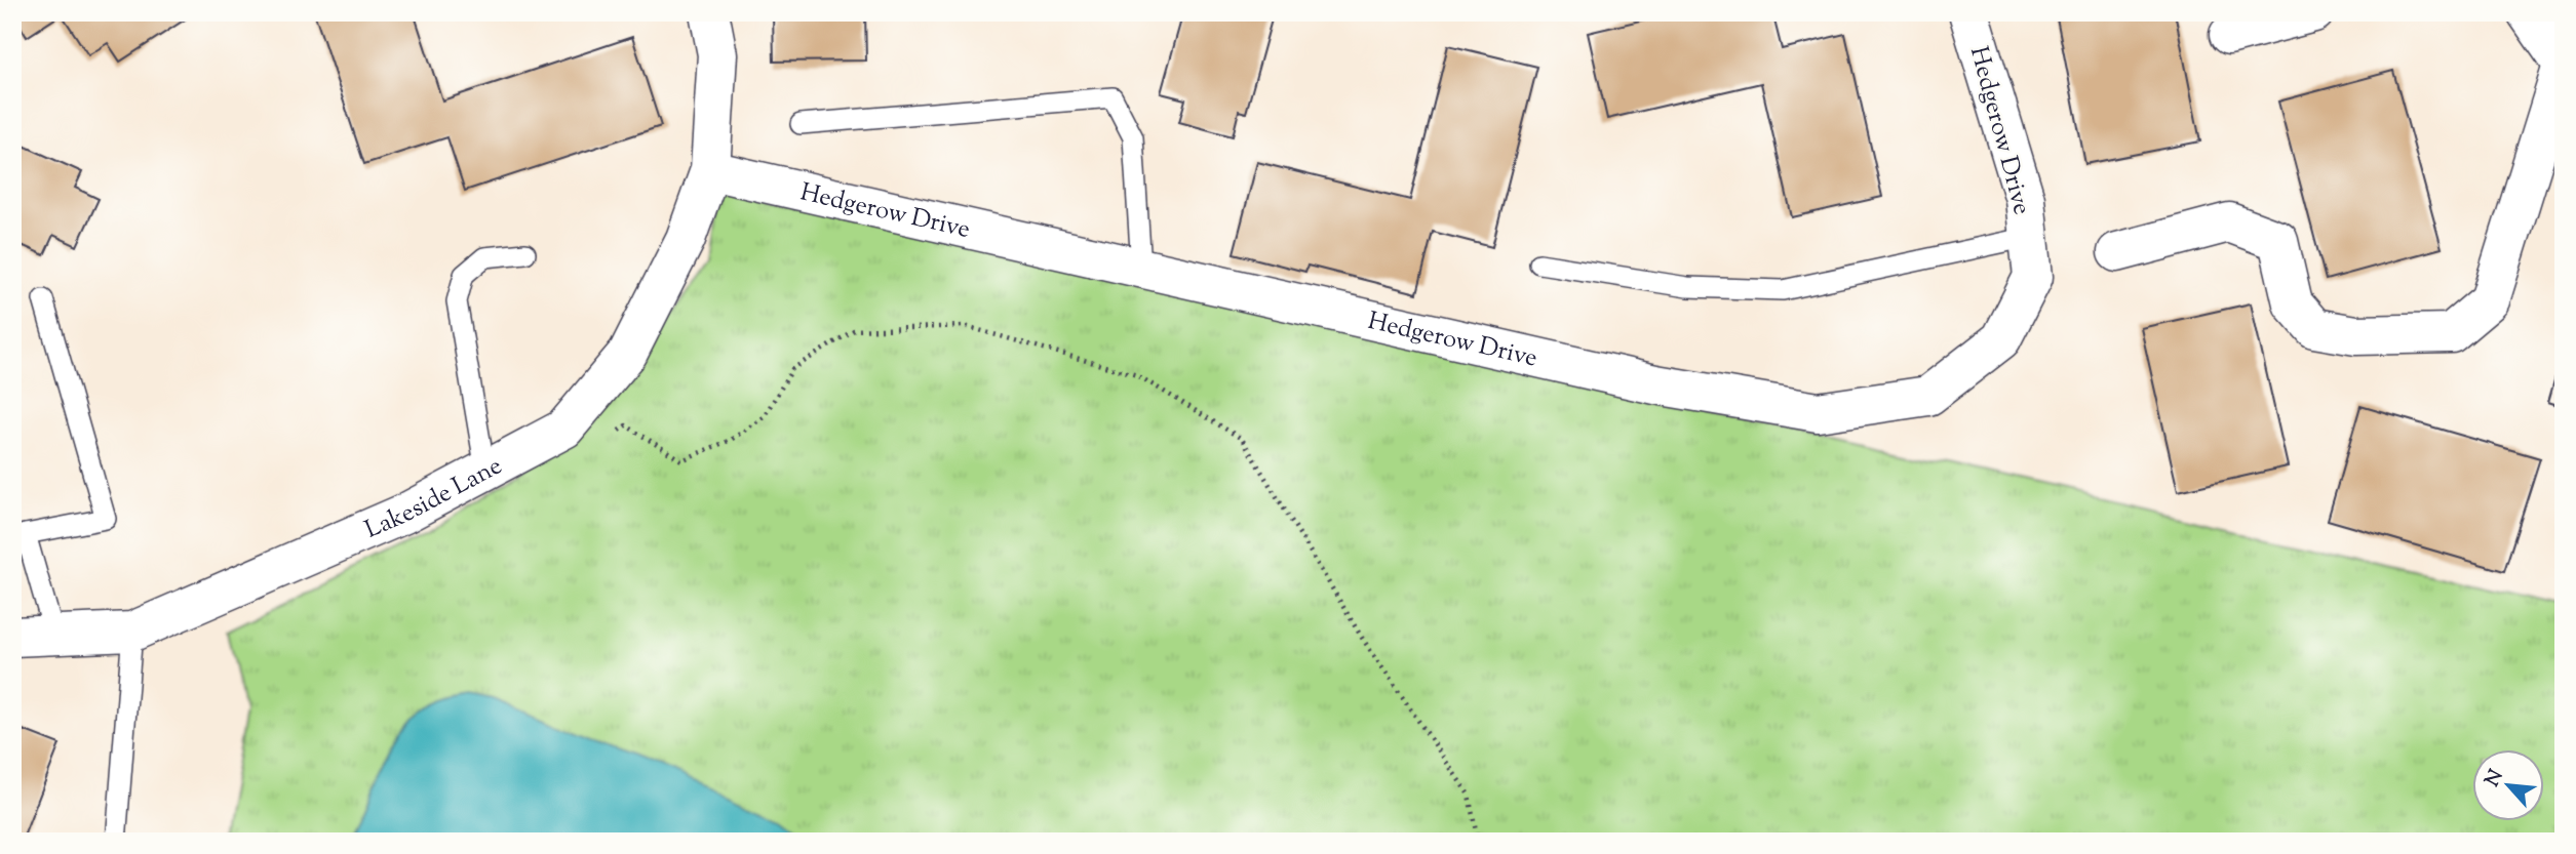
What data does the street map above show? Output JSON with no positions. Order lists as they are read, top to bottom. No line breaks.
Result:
{"streets":{"street":["Hedgerow Drive","Lakeside Lane"]},"crossings":[["Hedgerow Drive","Lakeside Lane"]],"north":"top left"}
